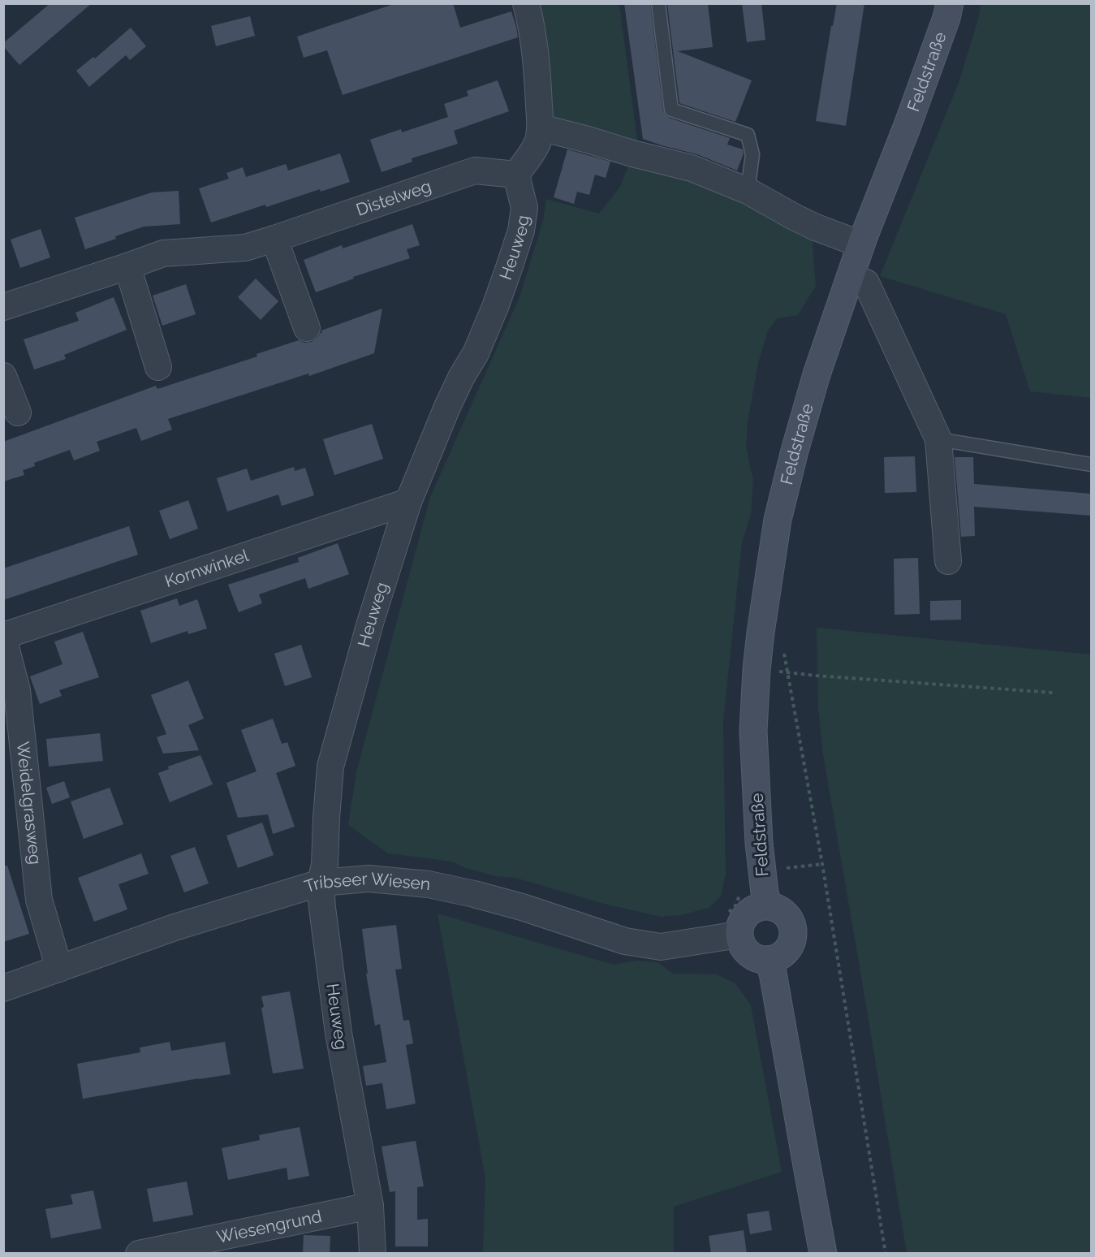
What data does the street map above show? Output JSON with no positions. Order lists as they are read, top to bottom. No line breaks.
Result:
{"streets":{"main road":["Feldstraße"],"street":["Distelweg","Heuweg","Kornwinkel","Weidelgrasweg","Tribseer Wiesen","Wiesengrund"]},"crossings":[["Feldstraße","Tribseer Wiesen"],["Distelweg","Heuweg"],["Heuweg","Kornwinkel"],["Heuweg","Tribseer Wiesen"],["Heuweg","Wiesengrund"],["Kornwinkel","Weidelgrasweg"],["Weidelgrasweg","Tribseer Wiesen"]]}
